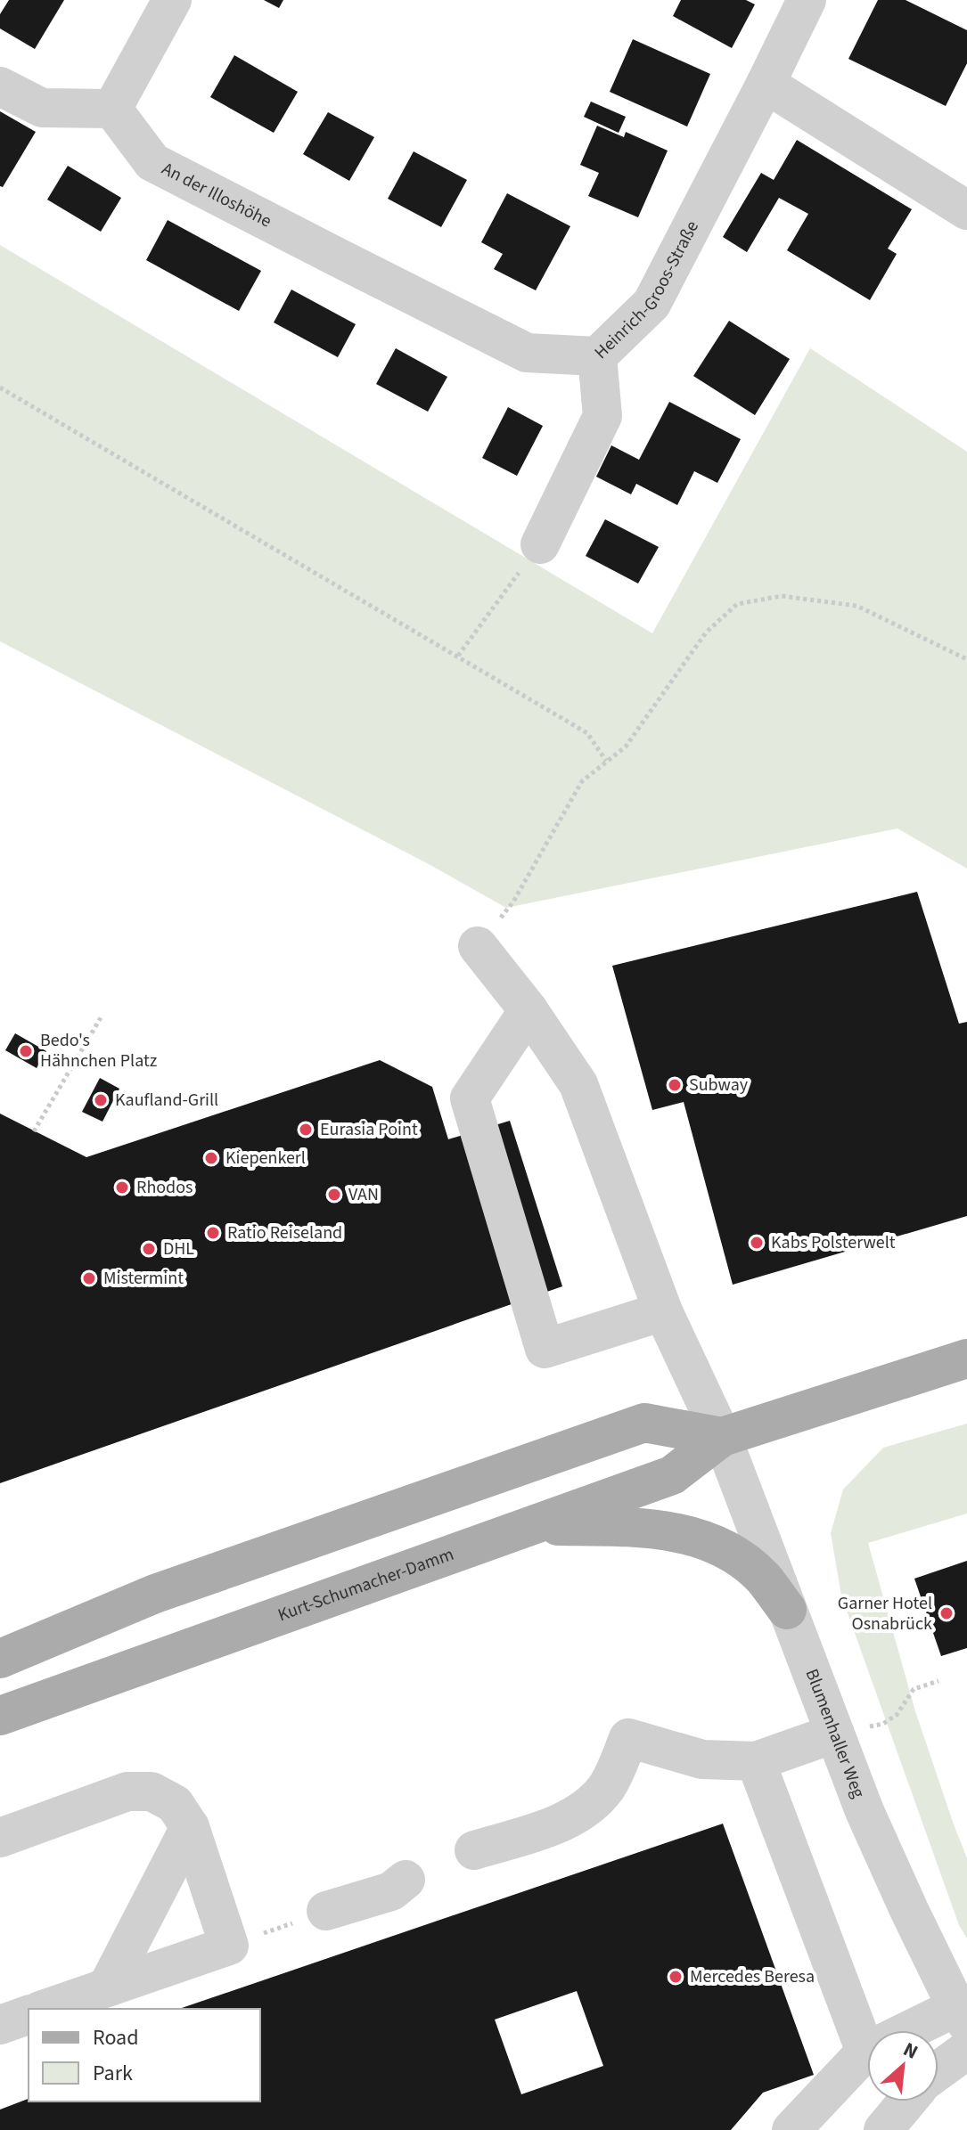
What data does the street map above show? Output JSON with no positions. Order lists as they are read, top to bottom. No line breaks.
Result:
{"streets":{"main road":["Kurt-Schumacher-Damm"],"street":["An der Illoshöhe","Heinrich-Groos-Straße","Blumenhaller Weg"]},"crossings":[["An der Illoshöhe","Heinrich-Groos-Straße"],["Kurt-Schumacher-Damm","Blumenhaller Weg"]],"places":["Bedo's Hähnchen Platz","Subway","Kaufland-Grill","Eurasia Point","Kiepenkerl","Rhodos","VAN","Ratio Reiseland","Kabs Polsterwelt","DHL","Mistermint","Garner Hotel Osnabrück","Mercedes Beresa"],"legend":["Road","Park"],"north":"top right"}
